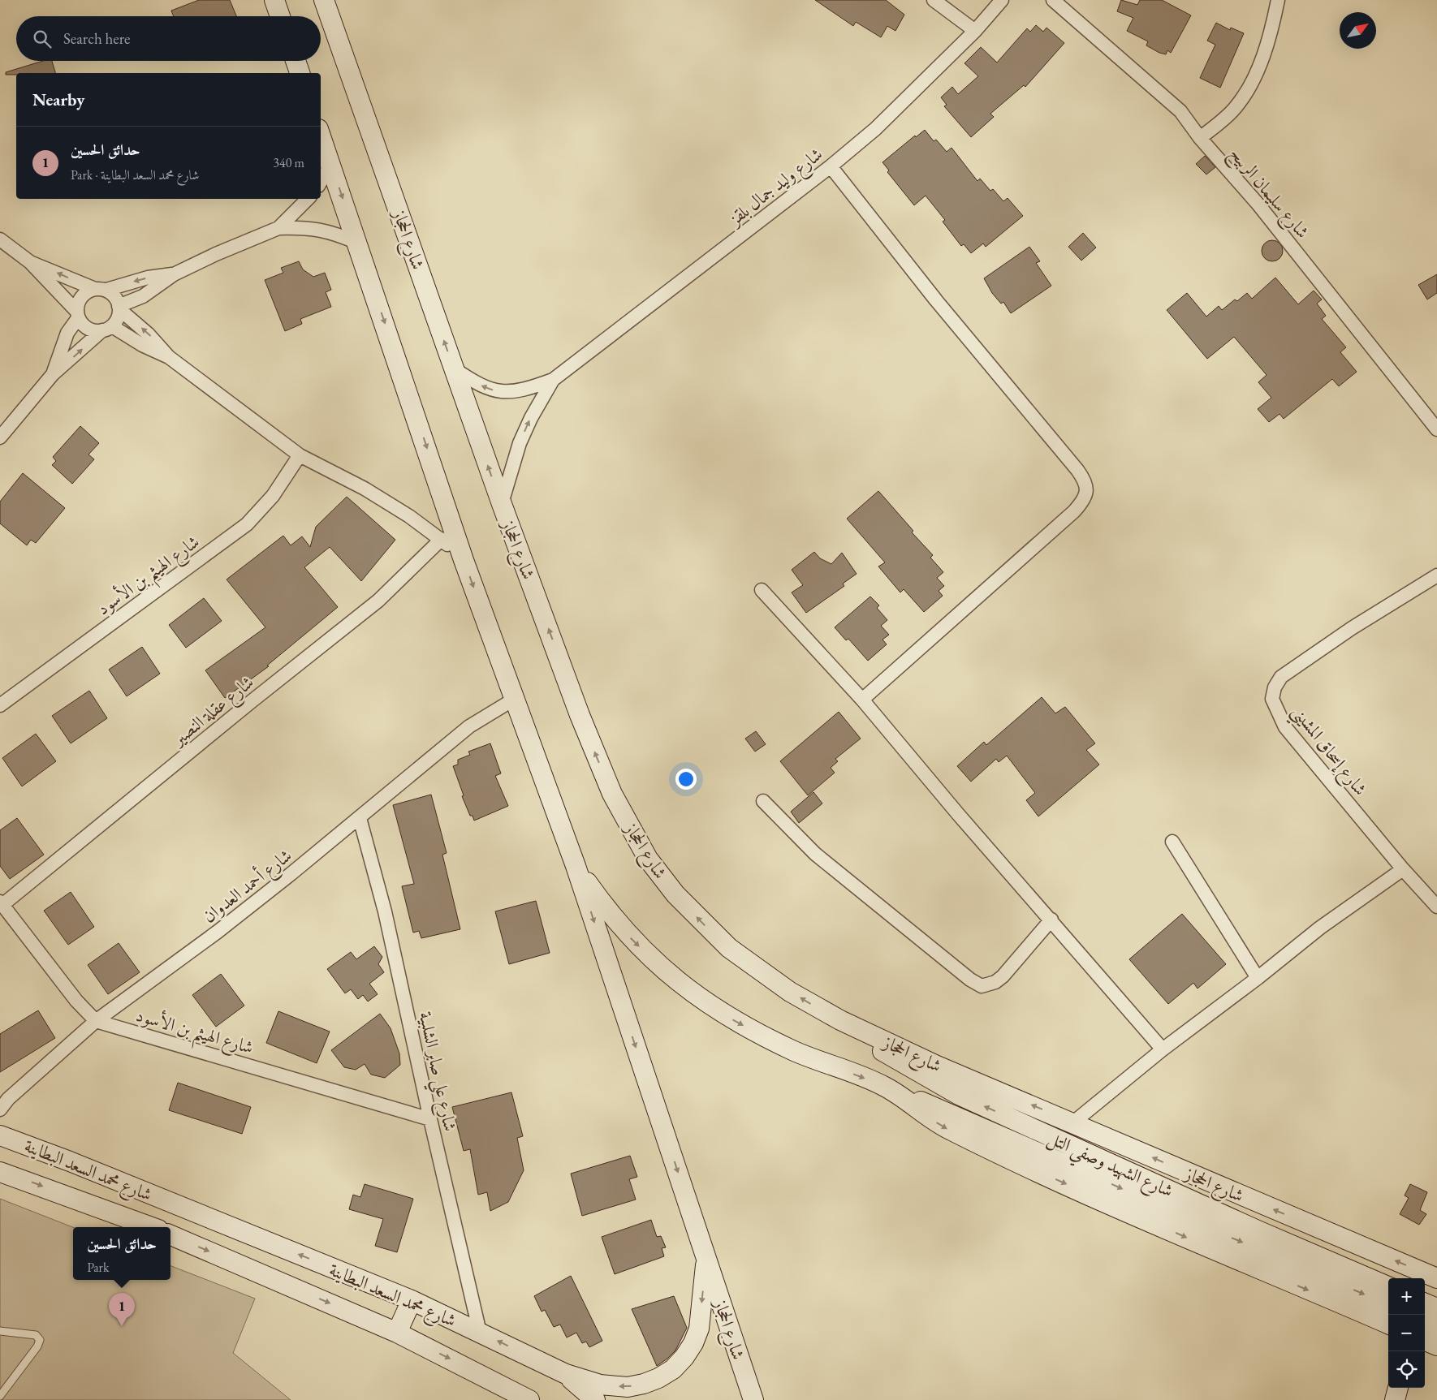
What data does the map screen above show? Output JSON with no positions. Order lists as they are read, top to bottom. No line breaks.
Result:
{"streets":{"main road":["شارع الحجاز","شارع الشهيد وصفي التل","شارع محمد السعد البطاينة"],"street":["شارع وليد جمال بلقز","شارع سليمان الربيح","شارع الهيثم بن الأسود","شارع عقلة النصير","شارع إسحاق المشيني","شارع أحمد العدوان","شارع علي صابر الشلبية"]},"crossings":[["شارع وليد جمال بلقز","شارع الحجاز"],["شارع الحجاز","شارع أحمد العدوان"],["شارع الحجاز","شارع الشهيد وصفي التل"],["شارع الحجاز","شارع محمد السعد البطاينة"],["شارع الهيثم بن الأسود","شارع عقلة النصير"],["شارع الهيثم بن الأسود","شارع أحمد العدوان"],["شارع الهيثم بن الأسود","شارع علي صابر الشلبية"],["شارع أحمد العدوان","شارع علي صابر الشلبية"],["شارع علي صابر الشلبية","شارع محمد السعد البطاينة"]],"north":"top right","page":{"search":"Search here","heading":"Nearby","list":[{"mark":"1","name":"حدائق الحسين","note":"Park · شارع محمد السعد البطاينة","value":"340 m"}],"popup":["حدائق الحسين","Park"],"map_buttons":["+","−"],"pins":"1"}}
